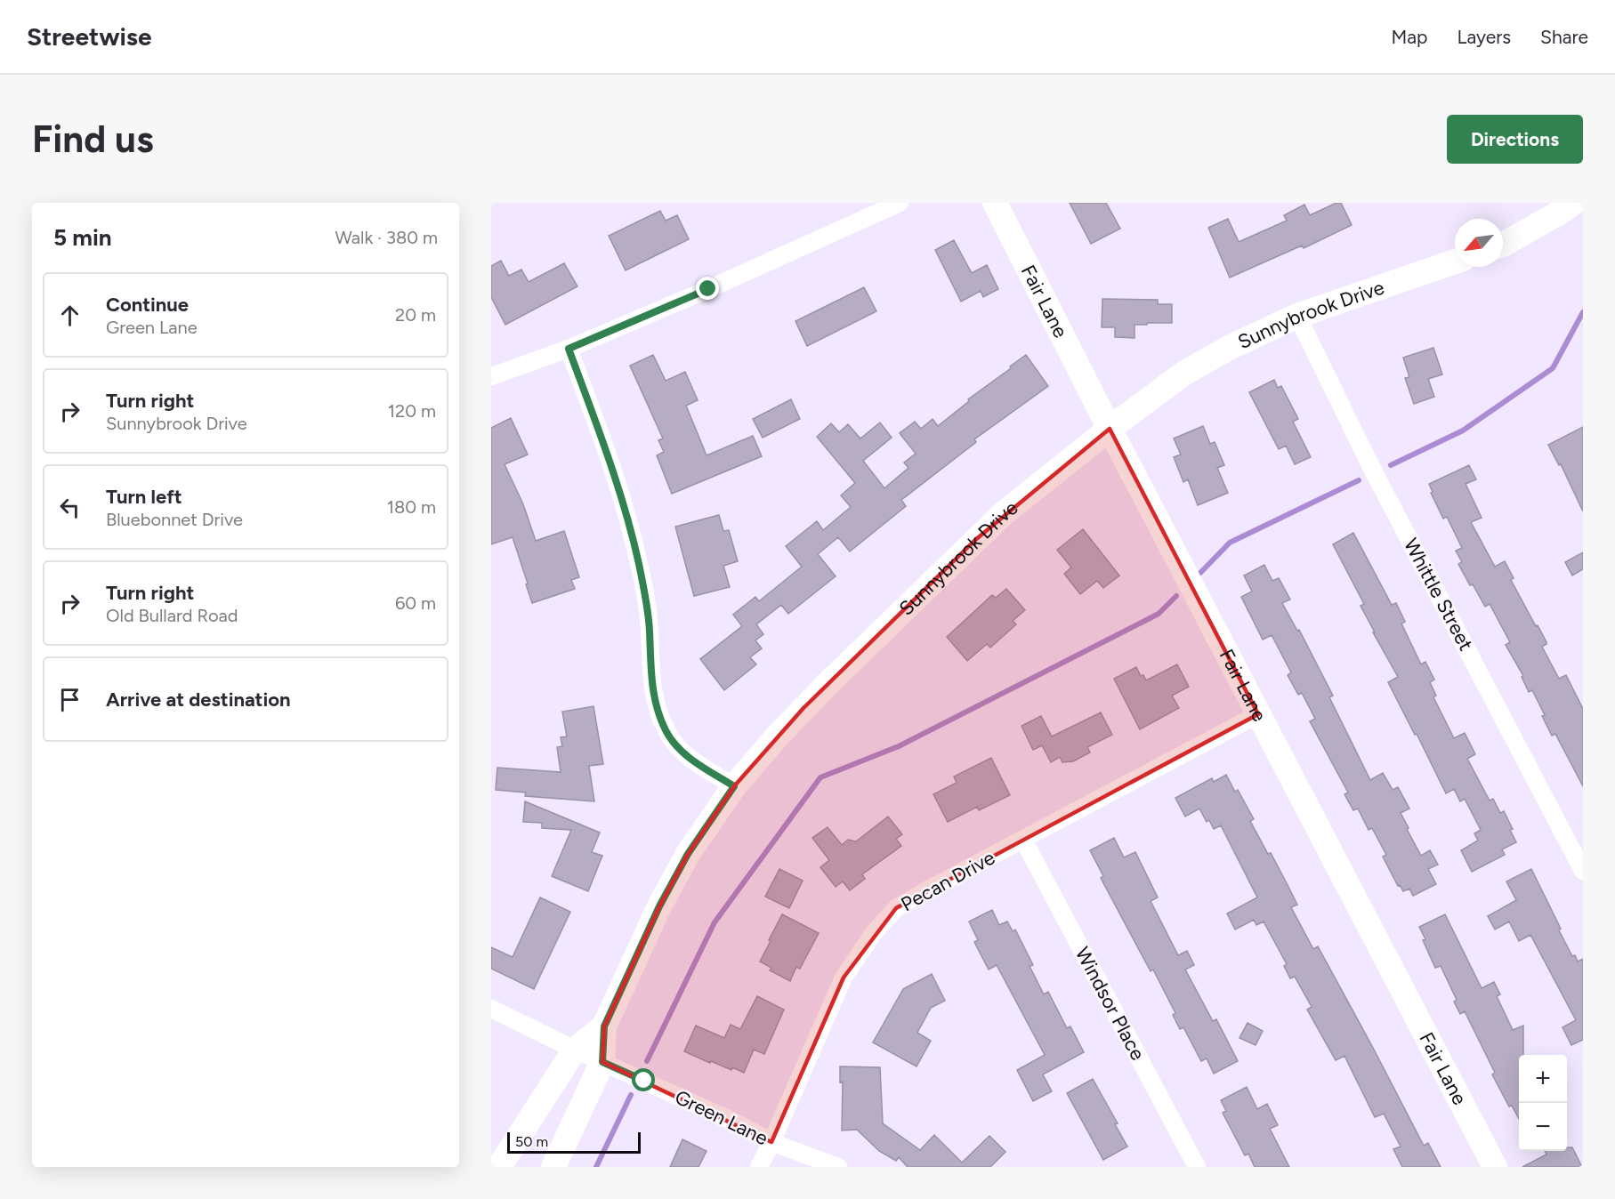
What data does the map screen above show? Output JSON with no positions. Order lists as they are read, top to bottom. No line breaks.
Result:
{"streets":{"main road":["Fair Lane","Sunnybrook Drive"],"street":["Whittle Street","Pecan Drive","Windsor Place","Green Lane"]},"crossings":[["Fair Lane","Sunnybrook Drive"],["Fair Lane","Pecan Drive"],["Sunnybrook Drive","Whittle Street"],["Sunnybrook Drive","Green Lane"],["Pecan Drive","Windsor Place"],["Pecan Drive","Green Lane"]],"scale_bar":"50 m","north":"bottom left","page":{"header":"Streetwise","nav":["Map","Layers","Share"],"buttons":"Directions","title":"Find us","heading":["5 min","Walk · 380 m"],"list":[["Continue","Green Lane","20 m"],["Turn right","Sunnybrook Drive","120 m"],["Turn left","Bluebonnet Drive","180 m"],["Turn right","Old Bullard Road","60 m"],"Arrive at destination"],"map_buttons":["+","−"],"scale":"50 m"}}
